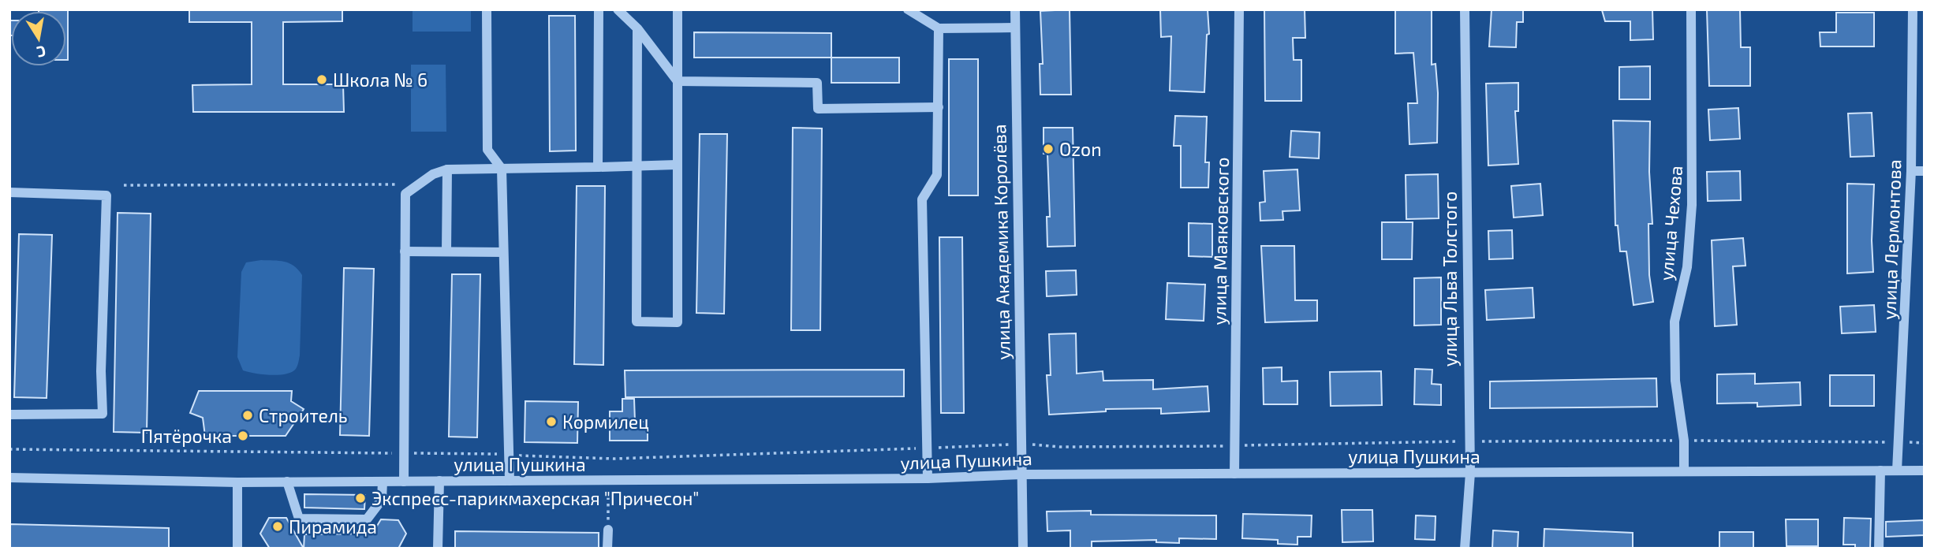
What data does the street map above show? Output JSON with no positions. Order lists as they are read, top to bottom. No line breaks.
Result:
{"streets":{"street":["улица Чехова","улица Лермонтова","улица Маяковского","улица Академика Королёва","улица Льва Толстого","улица Пушкина"]},"crossings":[["улица Чехова","улица Пушкина"],["улица Лермонтова","улица Пушкина"],["улица Маяковского","улица Пушкина"],["улица Академика Королёва","улица Пушкина"],["улица Льва Толстого","улица Пушкина"]],"places":["Школа № 6","Ozon","Строитель","Кормилец","Пятёрочка","Экспресс-парикмахерская \"Причесон\"","Пирамида"],"north":"bottom"}
